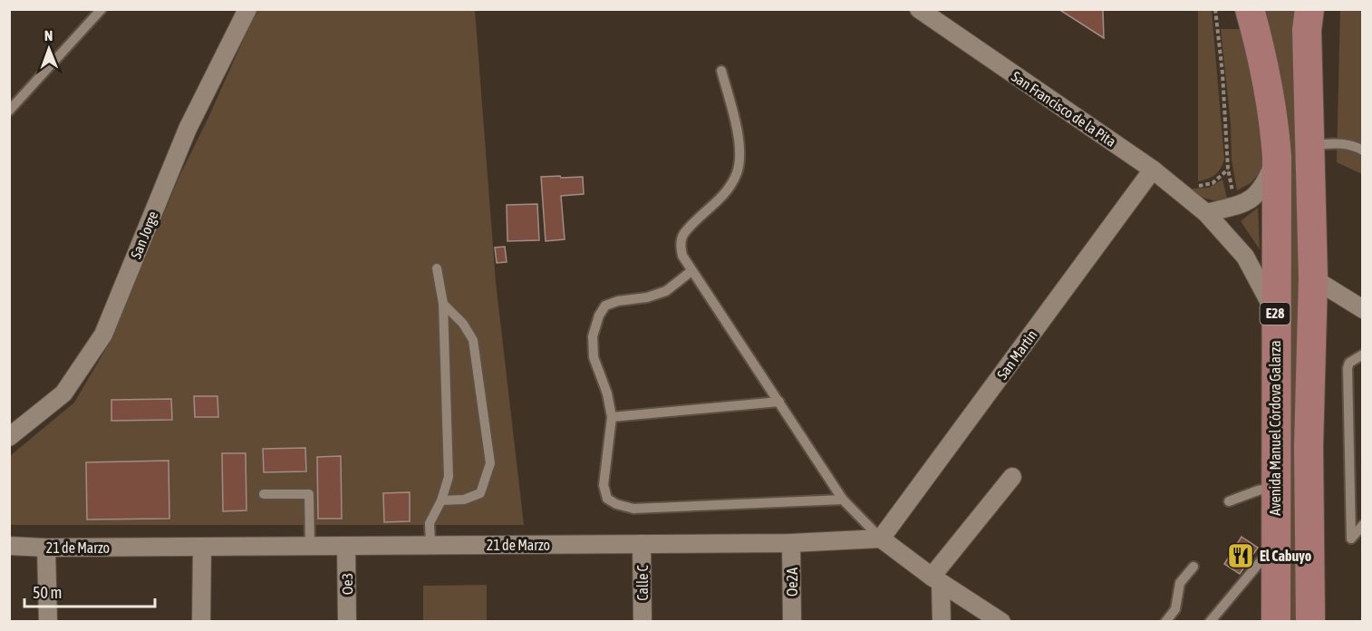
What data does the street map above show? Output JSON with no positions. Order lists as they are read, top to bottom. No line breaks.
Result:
{"streets":{"main road":["E28","Avenida Manuel Córdova Galarza"],"street":["San Francisco de la Pita","San Jorge","San Martin","21 de Marzo","Oe2A","Calle C","Oe3"]},"crossings":[["San Francisco de la Pita","San Martin"],["San Francisco de la Pita","Avenida Manuel Córdova Galarza"],["San Martin","21 de Marzo"],["21 de Marzo","Oe2A"],["21 de Marzo","Calle C"],["21 de Marzo","Oe3"]],"places":{"restaurant":["El Cabuyo"]},"scale_bar":"50 m","north":"top"}
